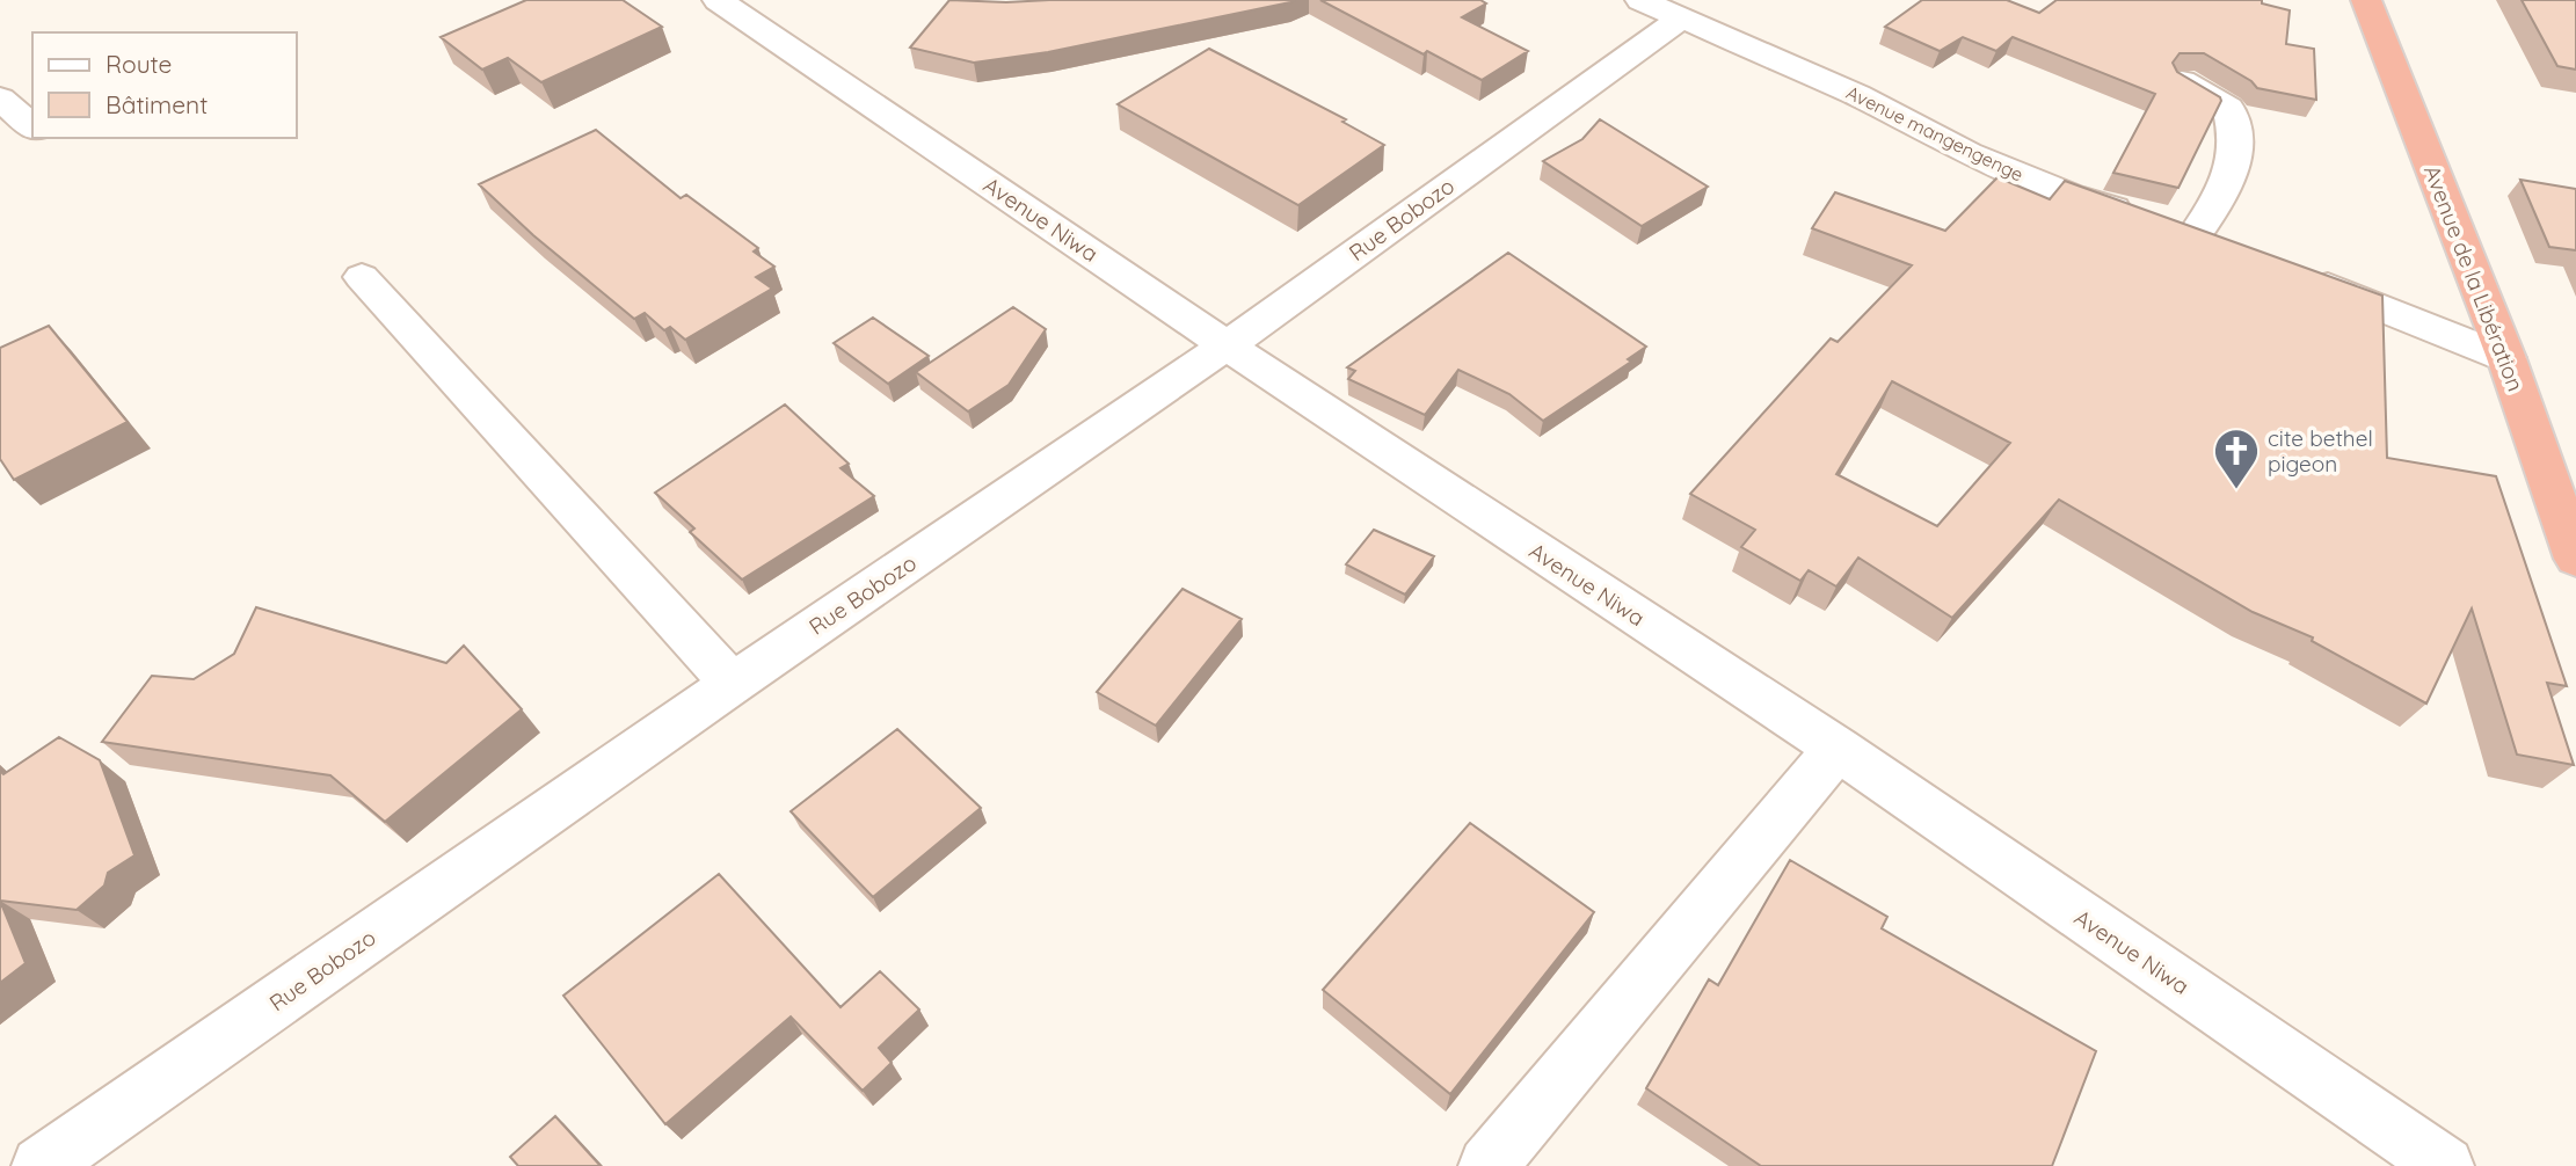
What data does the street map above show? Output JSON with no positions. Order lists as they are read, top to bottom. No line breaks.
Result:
{"streets":{"highway":["Avenue de la Libération"],"street":["Avenue mangengenge","Avenue Niwa","Rue Bobozo"]},"crossings":[["Avenue mangengenge","Rue Bobozo"],["Avenue Niwa","Rue Bobozo"]],"places":{"church":["cite bethel pigeon"]},"legend":["Route","Bâtiment"]}
